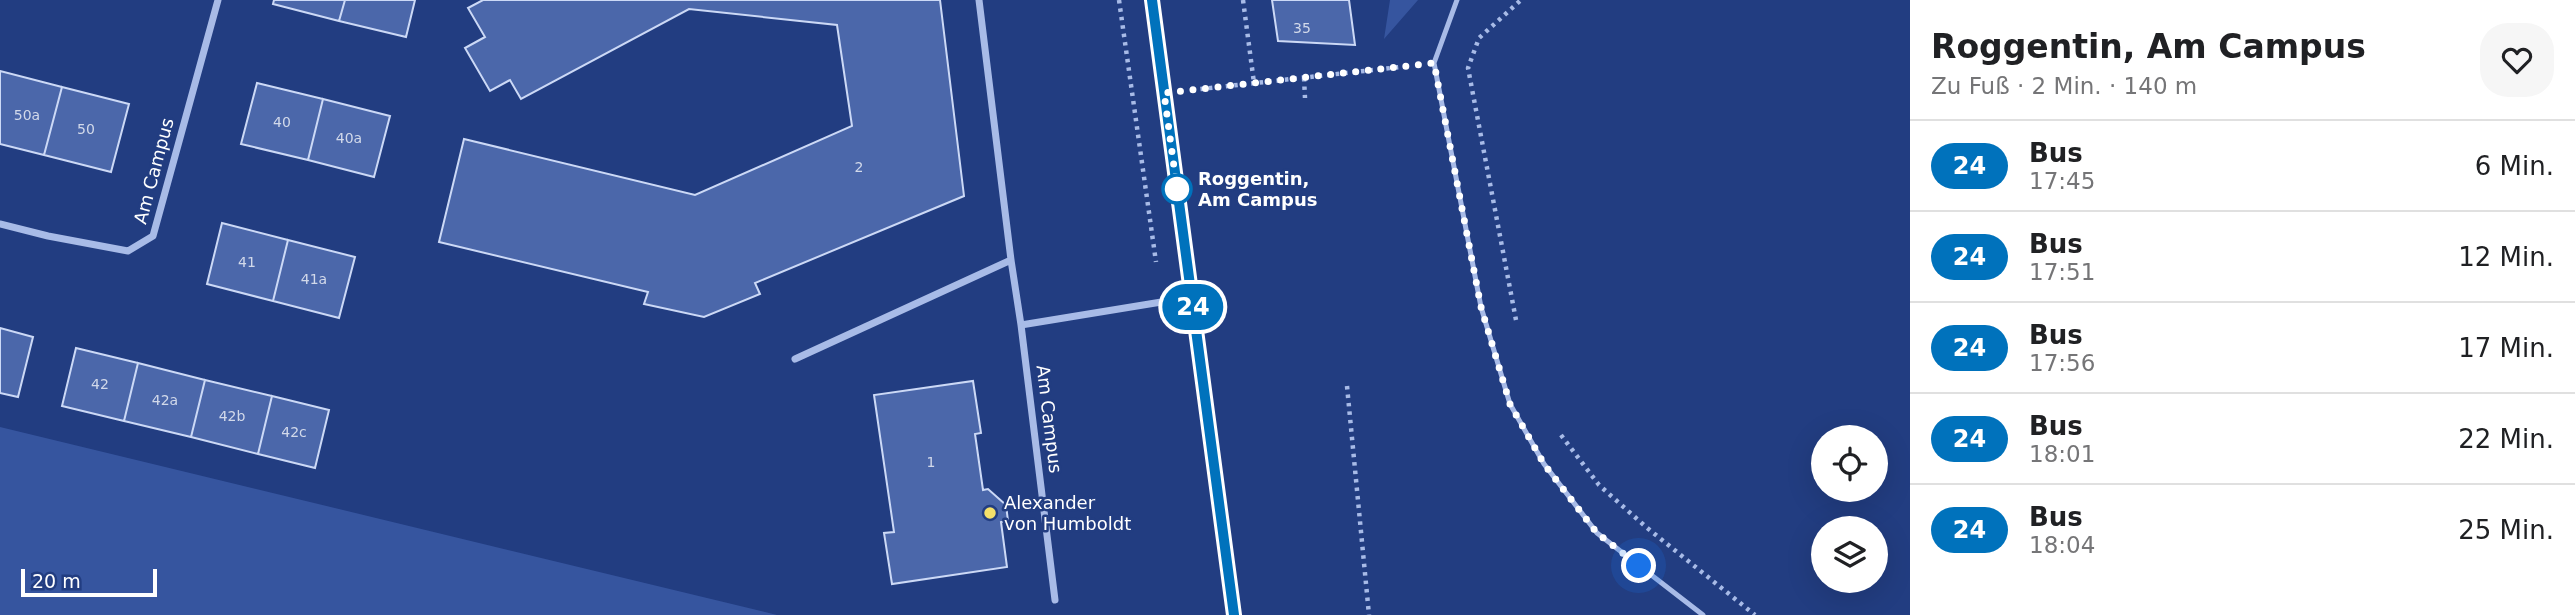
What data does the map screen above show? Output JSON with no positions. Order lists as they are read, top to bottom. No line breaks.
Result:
{"streets":{"street":["Am Campus"]},"places":["Roggentin, Am Campus","Alexander von Humboldt"],"lines":["bus line 24"],"house_numbers":["35","50a","40","50","40a","2","41","41a","42","42a","42b","42c","1"],"scale_bar":"20 m","page":{"on_map":"24","heading":["Roggentin, Am Campus","Zu Fuß · 2 Min. · 140 m"],"list":[{"mark":"24","name":"Bus","note":"17:45","value":"6 Min."},{"mark":"24","name":"Bus","note":"17:51","value":"12 Min."},{"mark":"24","name":"Bus","note":"17:56","value":"17 Min."},{"mark":"24","name":"Bus","note":"18:01","value":"22 Min."},{"mark":"24","name":"Bus","note":"18:04","value":"25 Min."}],"scale":"20 m"}}
